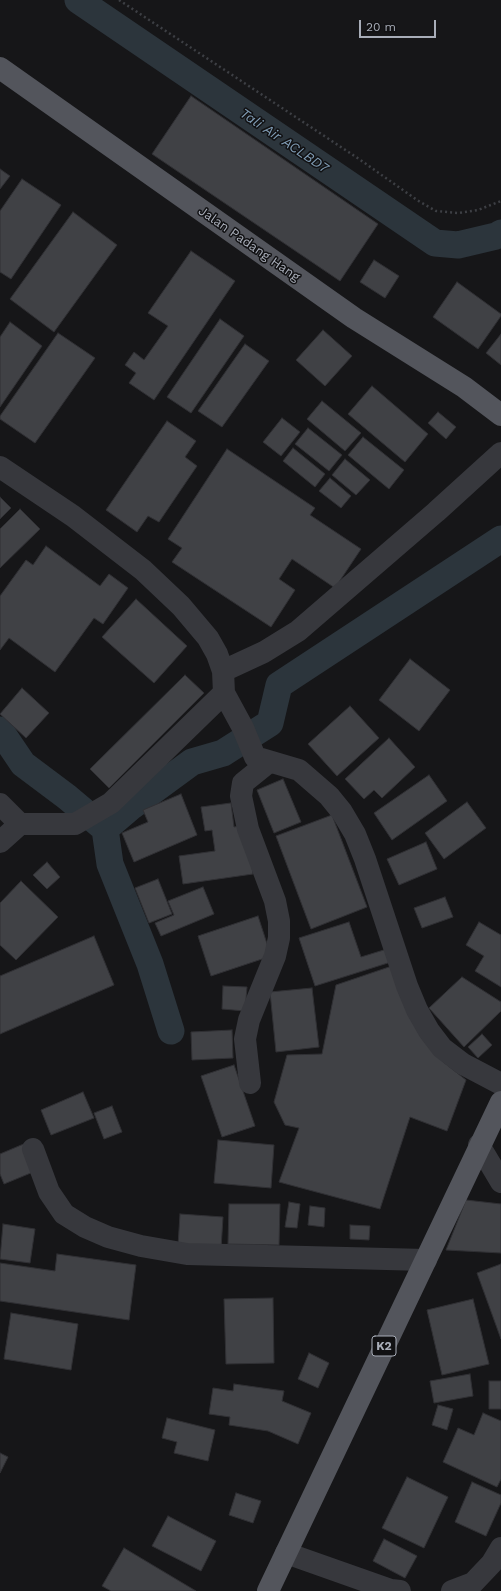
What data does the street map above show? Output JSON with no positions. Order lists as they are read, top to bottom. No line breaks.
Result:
{"streets":{"main road":["Jalan Padang Hang","K2"]},"water":["Tali Air ACLBD7"],"scale_bar":"20 m"}
